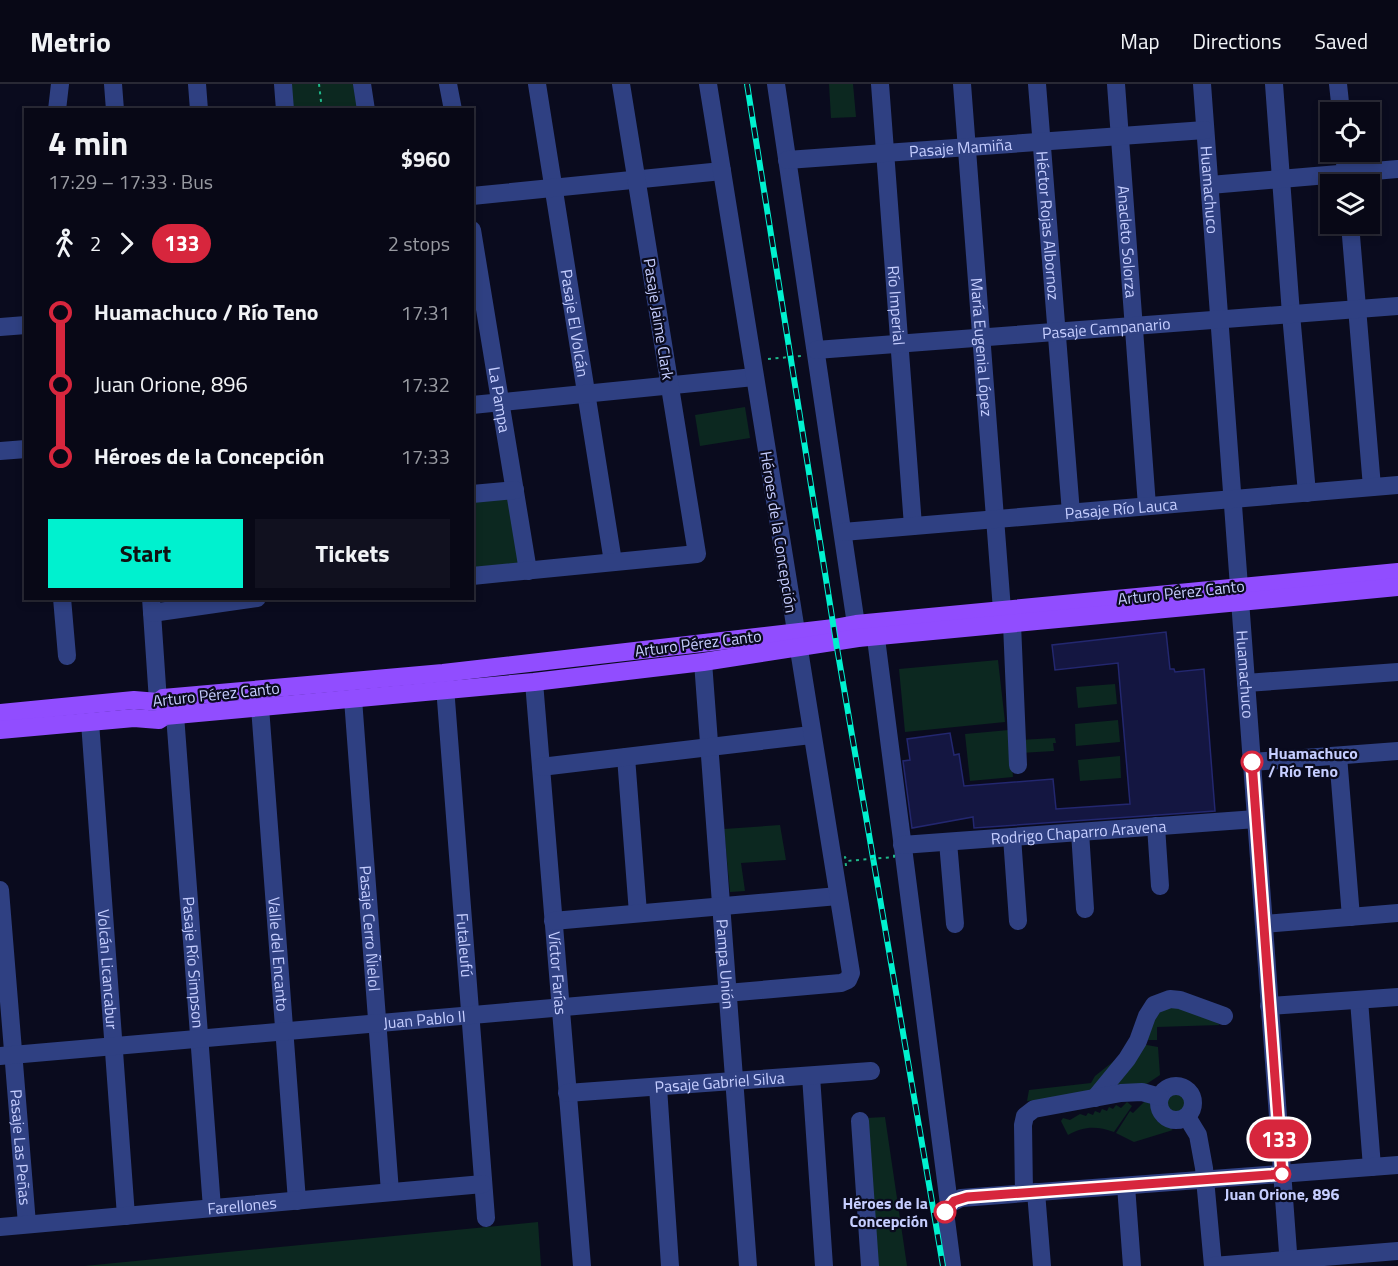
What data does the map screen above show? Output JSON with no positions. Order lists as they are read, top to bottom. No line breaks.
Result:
{"streets":{"main road":["Arturo Pérez Canto"],"street":["Pasaje Mamiña","Huamachuco","Héctor Rojas Albornoz","Anacleto Solorza","Río Imperial","Pasaje Jaime Clark","Pasaje El Volcán","Pasaje Campanario","María Eugenia López","La Pampa","Pasaje Río Lauca","Héroes de la Concepción","Rodrigo Chaparro Aravena","Pasaje Cerro Ñielol","Futaleufú","Valle del Encanto","Pasaje Río Simpson","Pampa Unión","Volcán Licancabur","Víctor Farías","Juan Pablo II","Pasaje Gabriel Silva","Pasaje Las Peñas","Farellones"]},"crossings":[["Pasaje Mamiña","Huamachuco"],["Pasaje Mamiña","Héctor Rojas Albornoz"],["Pasaje Mamiña","Anacleto Solorza"],["Pasaje Mamiña","Río Imperial"],["Pasaje Mamiña","María Eugenia López"],["Huamachuco","Pasaje Campanario"],["Huamachuco","Pasaje Río Lauca"],["Huamachuco","Arturo Pérez Canto"],["Huamachuco","Rodrigo Chaparro Aravena"],["Héctor Rojas Albornoz","Pasaje Campanario"],["Héctor Rojas Albornoz","Pasaje Río Lauca"],["Anacleto Solorza","Pasaje Campanario"],["Anacleto Solorza","Pasaje Río Lauca"],["Río Imperial","Pasaje Campanario"],["Río Imperial","Pasaje Río Lauca"],["Pasaje Jaime Clark","Pasaje El Volcán"],["Pasaje Campanario","María Eugenia López"],["María Eugenia López","Pasaje Río Lauca"],["María Eugenia López","Arturo Pérez Canto"],["Héroes de la Concepción","Arturo Pérez Canto"],["Héroes de la Concepción","Juan Pablo II"],["Arturo Pérez Canto","Pasaje Cerro Ñielol"],["Arturo Pérez Canto","Futaleufú"],["Arturo Pérez Canto","Valle del Encanto"],["Arturo Pérez Canto","Pasaje Río Simpson"],["Arturo Pérez Canto","Pampa Unión"],["Arturo Pérez Canto","Volcán Licancabur"],["Arturo Pérez Canto","Víctor Farías"],["Pasaje Cerro Ñielol","Juan Pablo II"],["Pasaje Cerro Ñielol","Farellones"],["Futaleufú","Juan Pablo II"],["Futaleufú","Farellones"],["Valle del Encanto","Juan Pablo II"],["Valle del Encanto","Farellones"],["Pasaje Río Simpson","Juan Pablo II"],["Pasaje Río Simpson","Farellones"],["Pampa Unión","Juan Pablo II"],["Pampa Unión","Pasaje Gabriel Silva"],["Volcán Licancabur","Juan Pablo II"],["Volcán Licancabur","Farellones"],["Víctor Farías","Juan Pablo II"],["Víctor Farías","Pasaje Gabriel Silva"],["Juan Pablo II","Pasaje Las Peñas"],["Pasaje Las Peñas","Farellones"]],"places":["Huamachuco / Río Teno","Juan Orione, 896","Héroes de la Concepción"],"lines":["bus line 133"],"page":{"header":"Metrio","nav":["Map","Directions","Saved"],"on_map":"133","heading":["4 min","17:29 – 17:33 · Bus","$960"],"legs":["2","133","2 stops"],"list":[{"name":"Huamachuco / Río Teno","value":"17:31"},{"name":"Juan Orione, 896","value":"17:32"},{"name":"Héroes de la Concepción","value":"17:33"}],"buttons":["Start","Tickets"]}}
